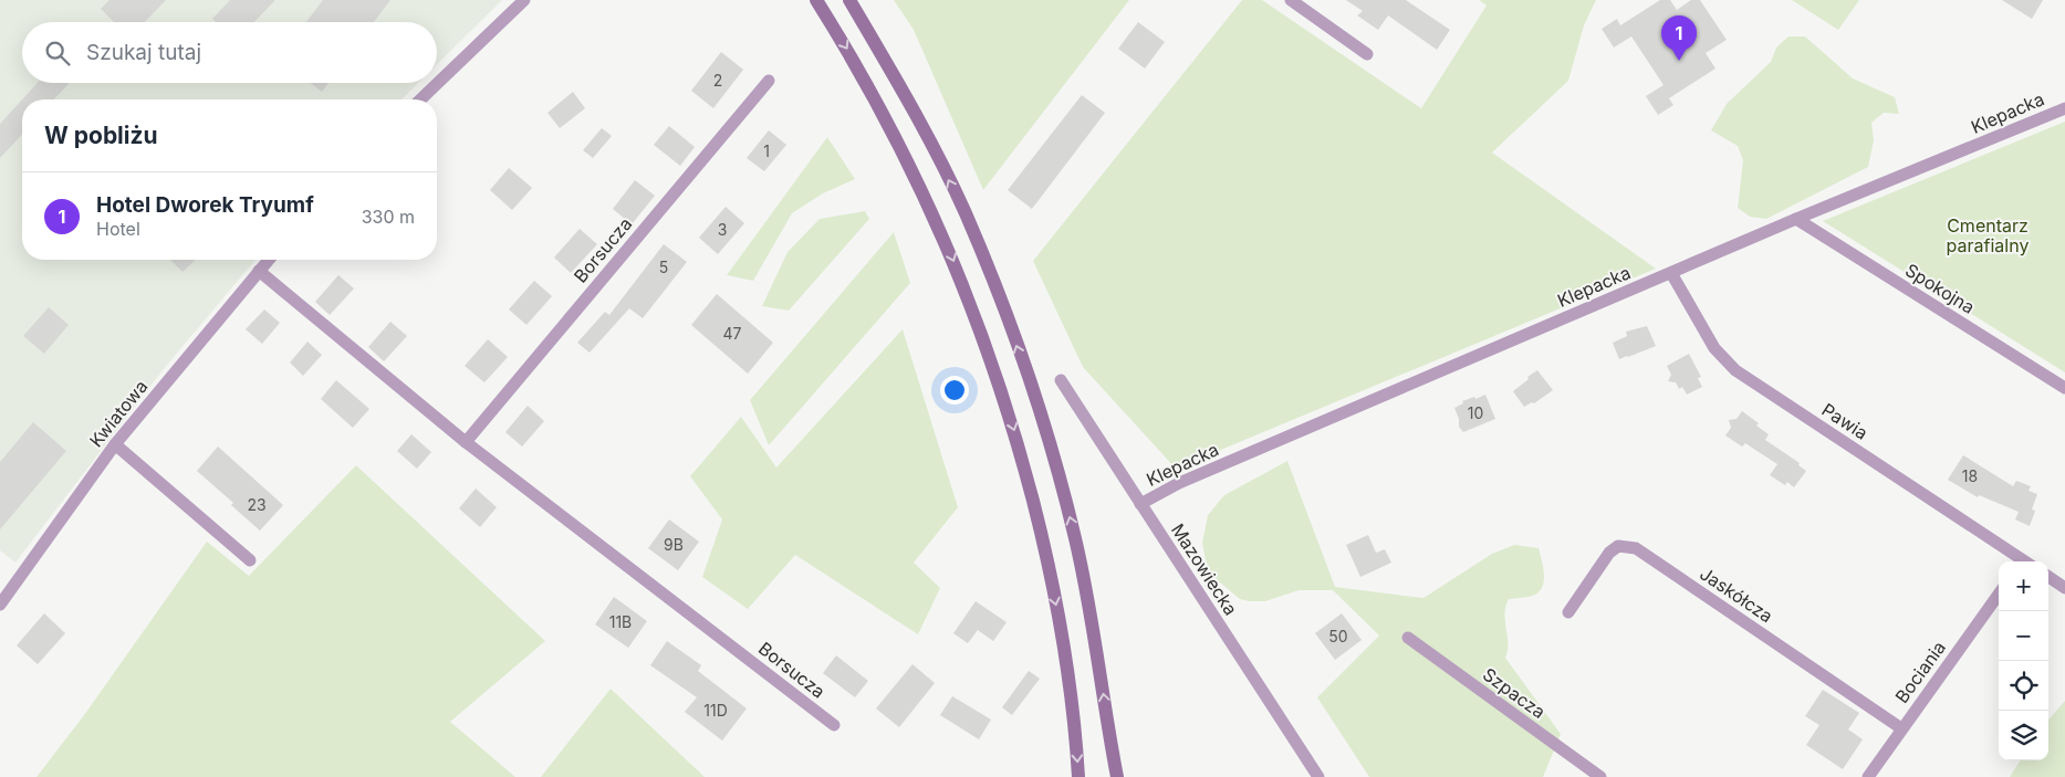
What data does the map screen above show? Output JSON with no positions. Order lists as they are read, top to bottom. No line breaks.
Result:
{"streets":{"street":["Klepacka","Borsucza","Spokojna","Kwiatowa","Pawia","Mazowiecka","Jaskółcza","Bociania","Szpacza"]},"crossings":[["Klepacka","Spokojna"],["Klepacka","Pawia"],["Klepacka","Mazowiecka"],["Borsucza","Kwiatowa"],["Jaskółcza","Bociania"]],"parks":["Cmentarz parafialny"],"house_numbers":["2","1","3","5","47","10","18","23","9B","11B","50","11D"],"page":{"pins":"1","search":"Szukaj tutaj","heading":"W pobliżu","list":[{"mark":"1","name":"Hotel Dworek Tryumf","note":"Hotel","value":"330 m"}],"map_buttons":["+","−"]}}
